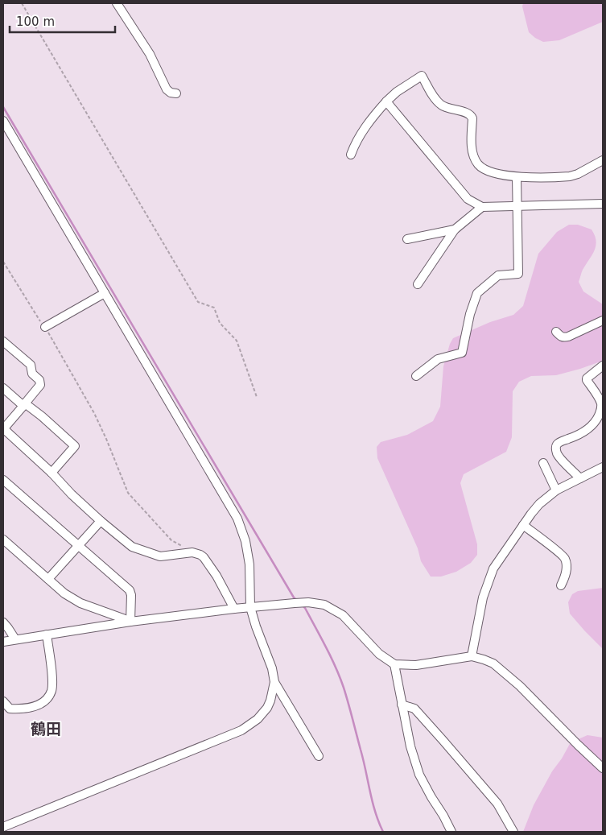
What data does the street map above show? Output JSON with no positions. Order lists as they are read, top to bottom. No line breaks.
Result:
{"districts":["鶴田"],"scale_bar":"100 m"}
